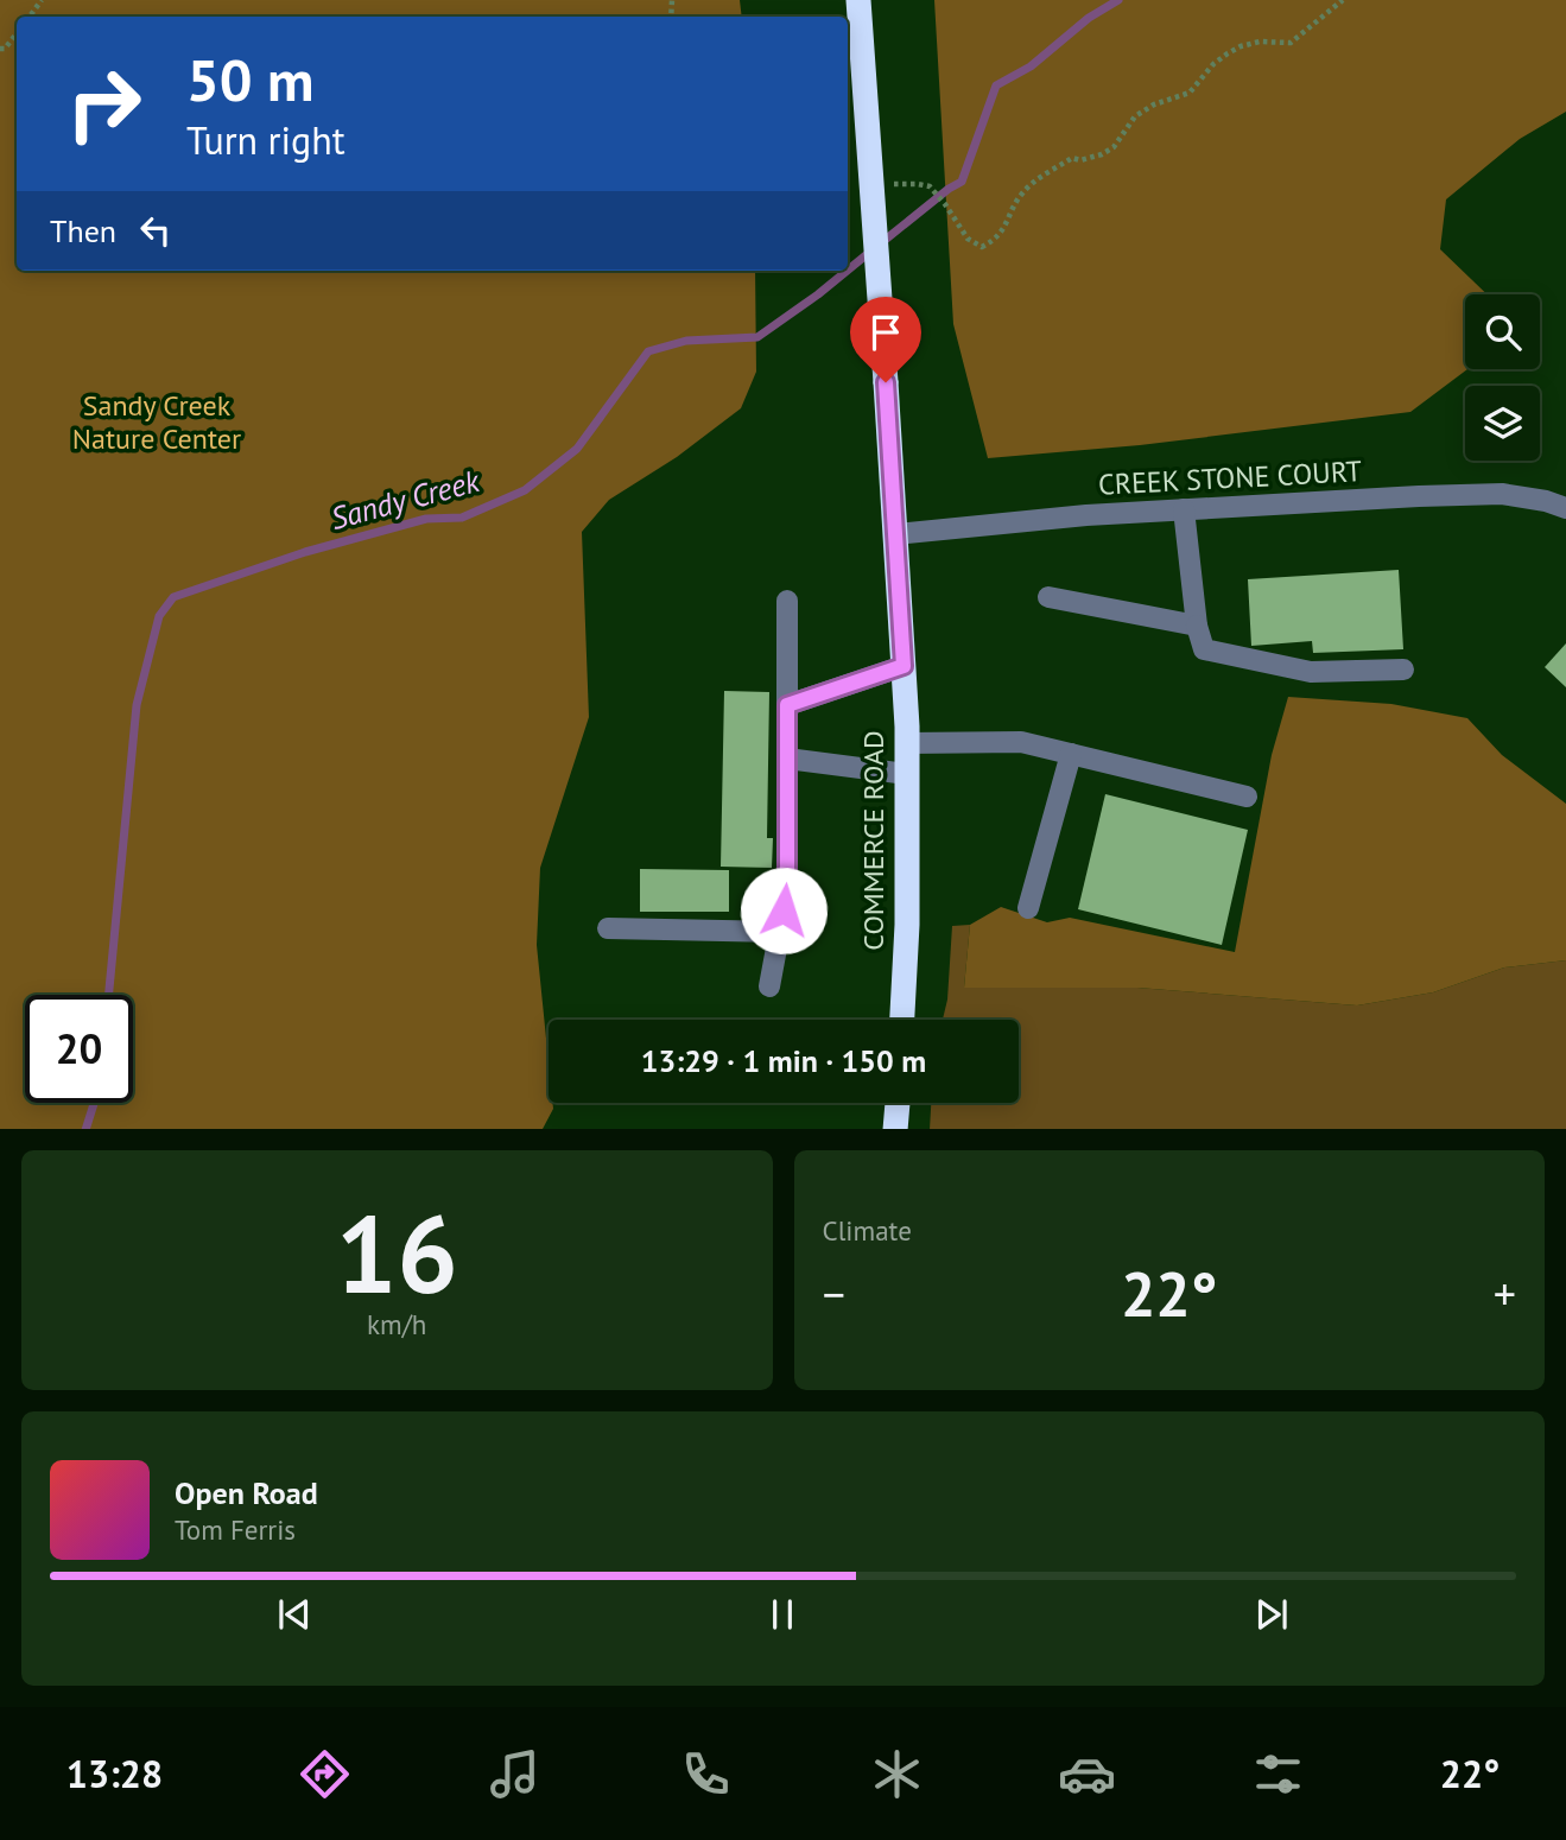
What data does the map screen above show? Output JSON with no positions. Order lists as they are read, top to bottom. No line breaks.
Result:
{"streets":{"highway":["COMMERCE ROAD"],"street":["CREEK STONE COURT"]},"crossings":[["CREEK STONE COURT","COMMERCE ROAD"]],"water":["Sandy Creek"],"parks":["Sandy Creek Nature Center"],"page":{"turn":["50 m","Turn right"],"then":"Then","limit":"20","trip":"13:29 · 1 min · 150 m","tile":[["16","km/h"],"Climate"],"heat":["−","22°","+"],"song":["Open Road","Tom Ferris"],"tabs":["13:28","22°"]}}
